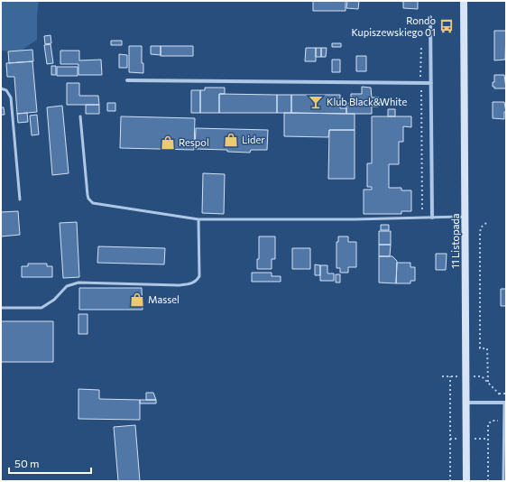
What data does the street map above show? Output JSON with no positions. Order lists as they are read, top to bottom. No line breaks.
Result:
{"streets":{"main road":["11 Listopada"]},"places":{"bus stop":["Rondo Kupiszewskiego 01"],"bar":["Klub Black&White"],"shop":["Lider","Respol","Massel"]},"scale_bar":"50 m"}
